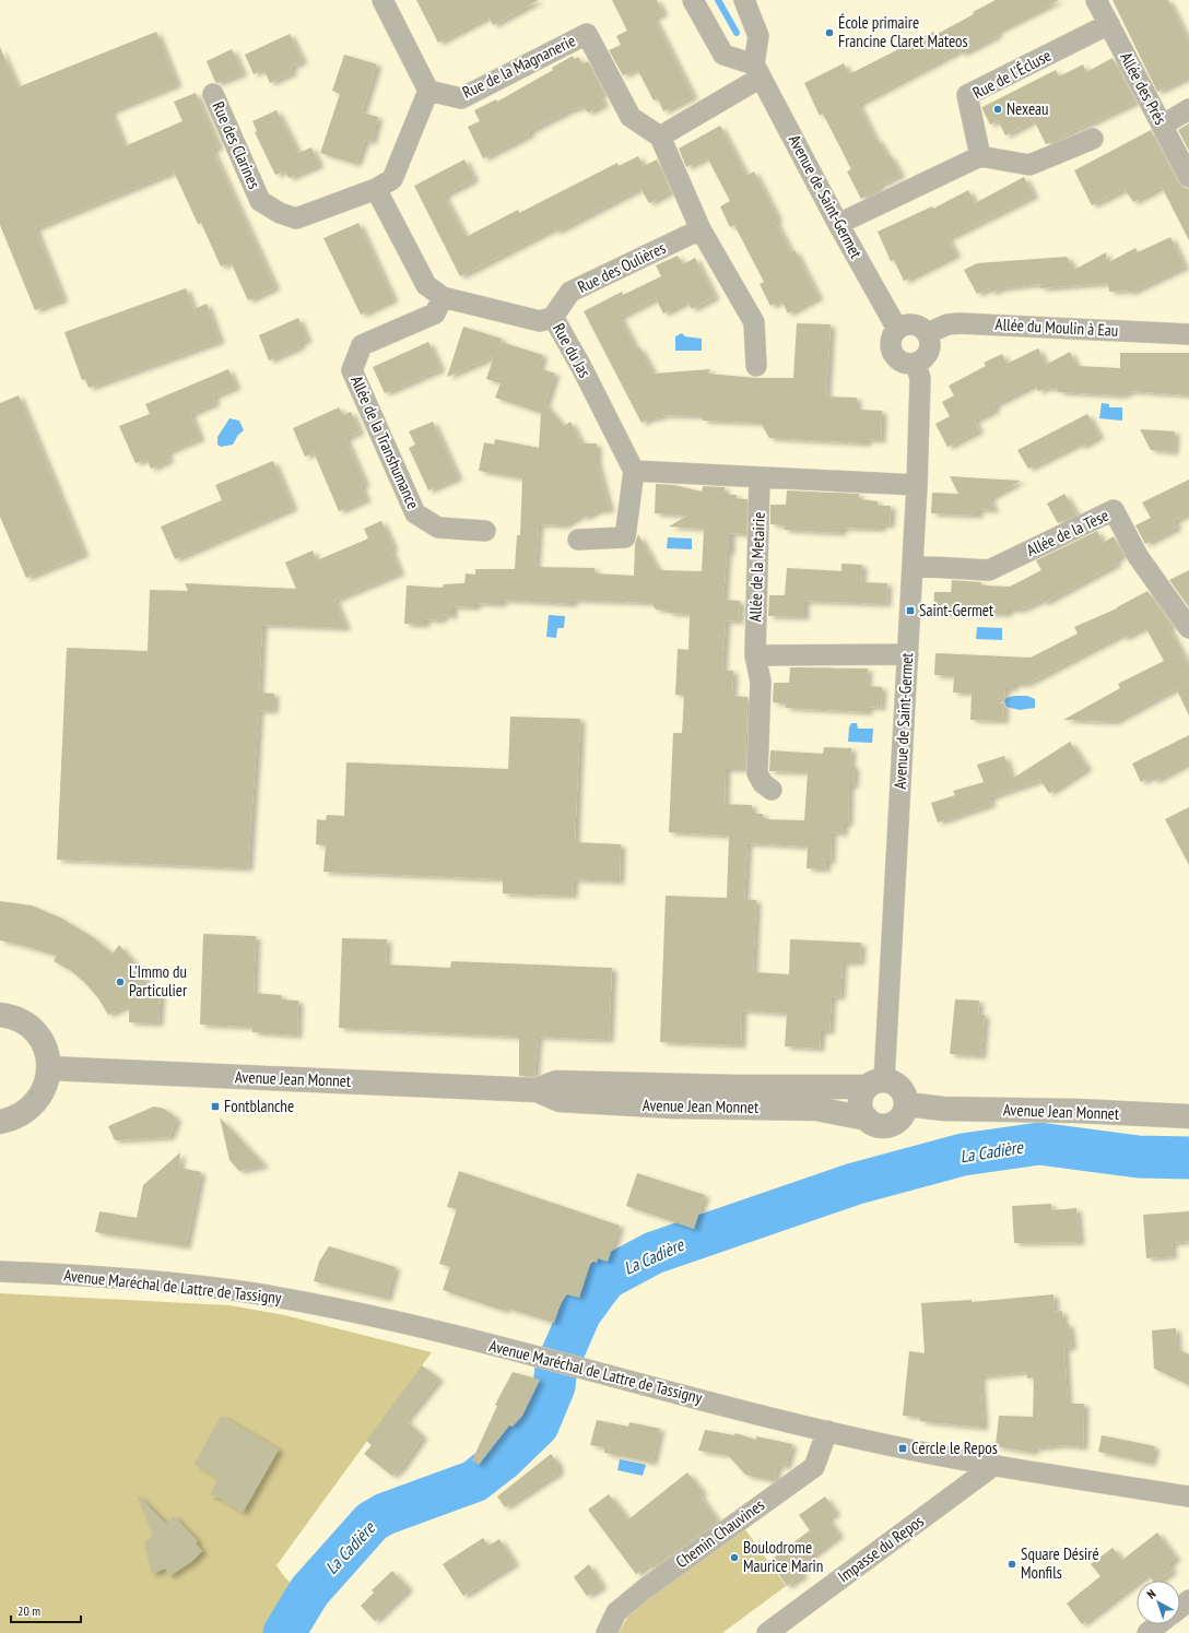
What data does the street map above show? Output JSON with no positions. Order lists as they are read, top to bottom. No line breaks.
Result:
{"streets":{"street":["Rue de la Magnanerie","Rue de l'Écluse","Allée des Prés","Rue des Clarines","Avenue de Saint-Germet","Rue des Oulières","Allée du Moulin à Eau","Rue du Jas","Allée de la Transhumance","Allée de la Tèse","Allée de la Metairie","Avenue Jean Monnet","Avenue Maréchal de Lattre de Tassigny","Chemin Chauvines","Impasse du Repos"]},"crossings":[["Rue de l'Écluse","Allée des Prés"],["Rue des Clarines","Rue du Jas"],["Avenue de Saint-Germet","Allée du Moulin à Eau"],["Avenue de Saint-Germet","Allée de la Tèse"],["Avenue de Saint-Germet","Avenue Jean Monnet"],["Rue des Oulières","Rue du Jas"],["Rue du Jas","Allée de la Transhumance"],["Avenue Maréchal de Lattre de Tassigny","Chemin Chauvines"],["Avenue Maréchal de Lattre de Tassigny","Impasse du Repos"]],"water":["La Cadière"],"places":{"other":["École primaire Francine Claret Mateos","Nexeau","L'Immo du Particulier","Boulodrome Maurice Marin","Square Désiré Monfils"],"transit":["Saint-Germet","Fontblanche","Cercle le Repos"]},"scale_bar":"20 m","north":"top left"}
